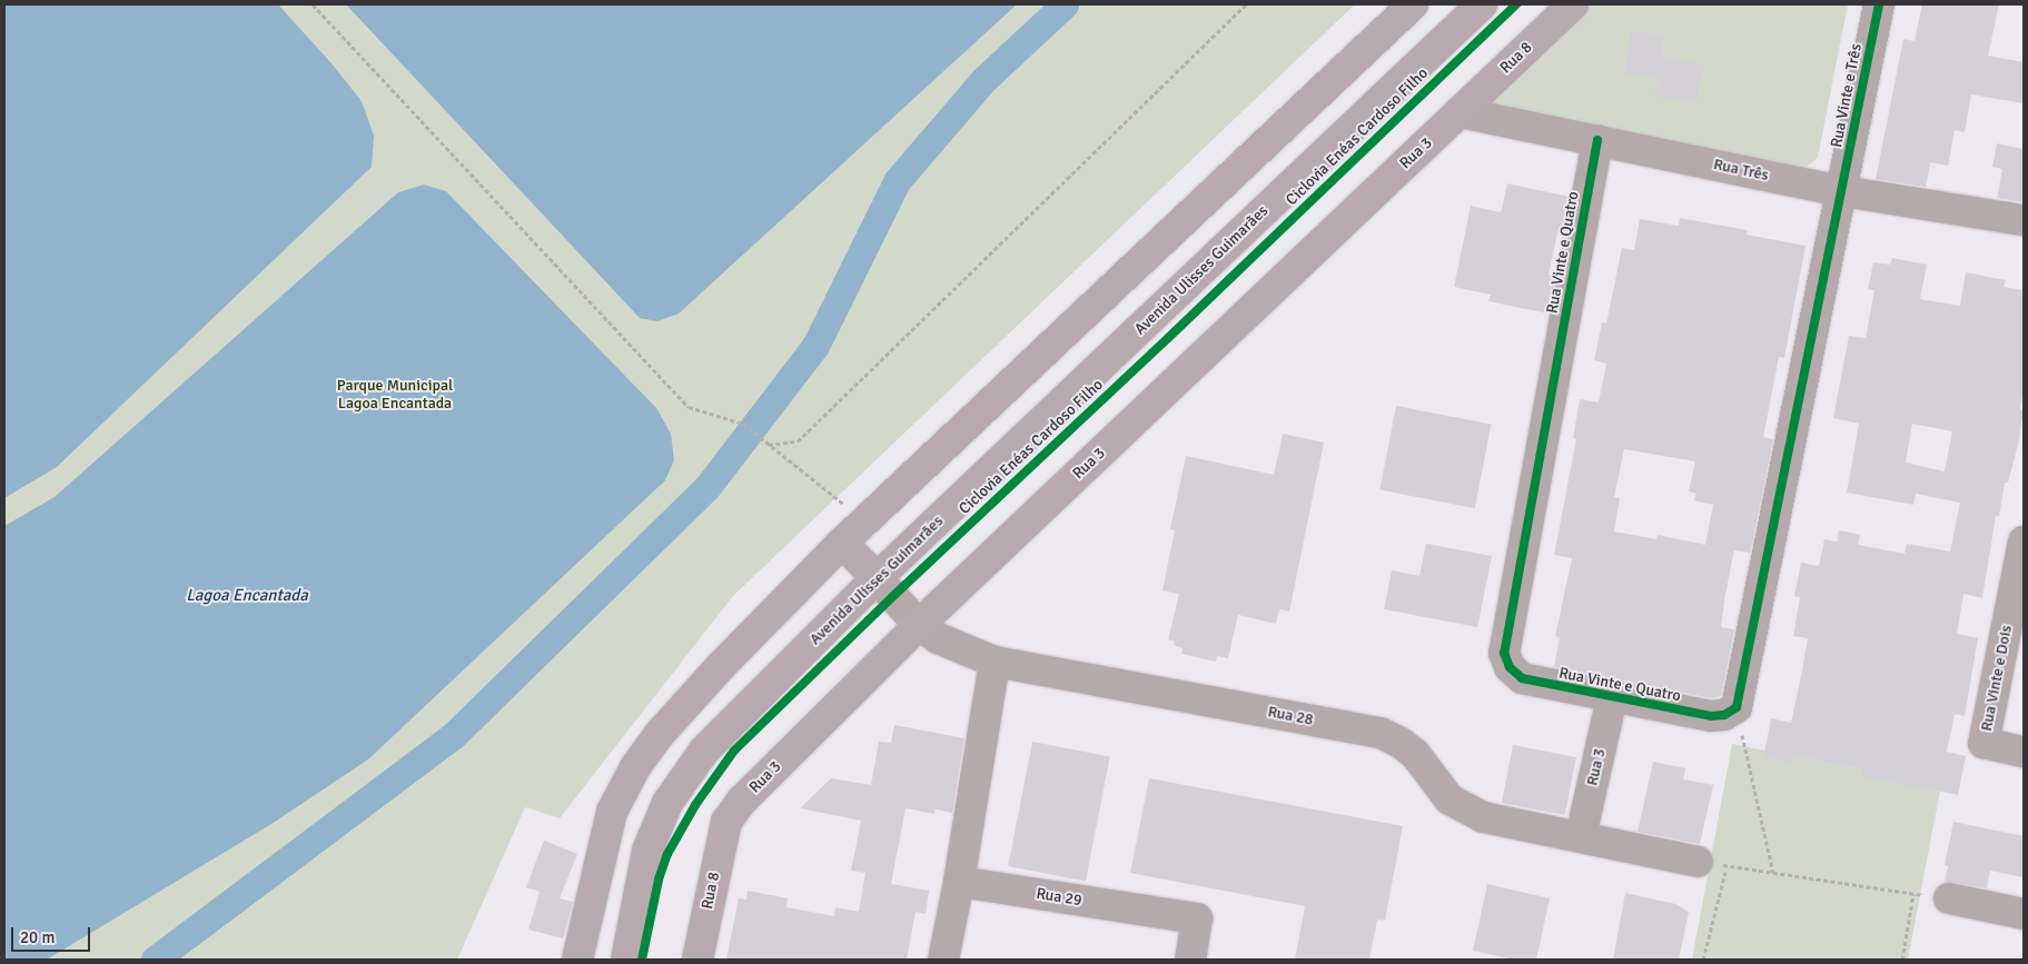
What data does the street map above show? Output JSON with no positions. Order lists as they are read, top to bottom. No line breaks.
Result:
{"streets":{"main road":["Rua 8","Rua 3","Avenida Ulisses Guimarães"],"street":["Rua Vinte e Três","Rua Três","Rua Vinte e Quatro","Rua Vinte e Dois","Rua 28","Rua 29"],"cycle path":["Ciclovia Enéas Cardoso Filho"]},"crossings":[["Rua 8","Rua 3"],["Rua 8","Rua Três"],["Rua Vinte e Três","Rua Três"],["Rua 3","Rua Três"],["Rua 3","Rua Vinte e Quatro"],["Rua 3","Rua 28"],["Rua Três","Rua Vinte e Quatro"],["Avenida Ulisses Guimarães","Rua 28"]],"water":["Lagoa Encantada"],"parks":["Parque Municipal Lagoa Encantada"],"scale_bar":"20 m"}
